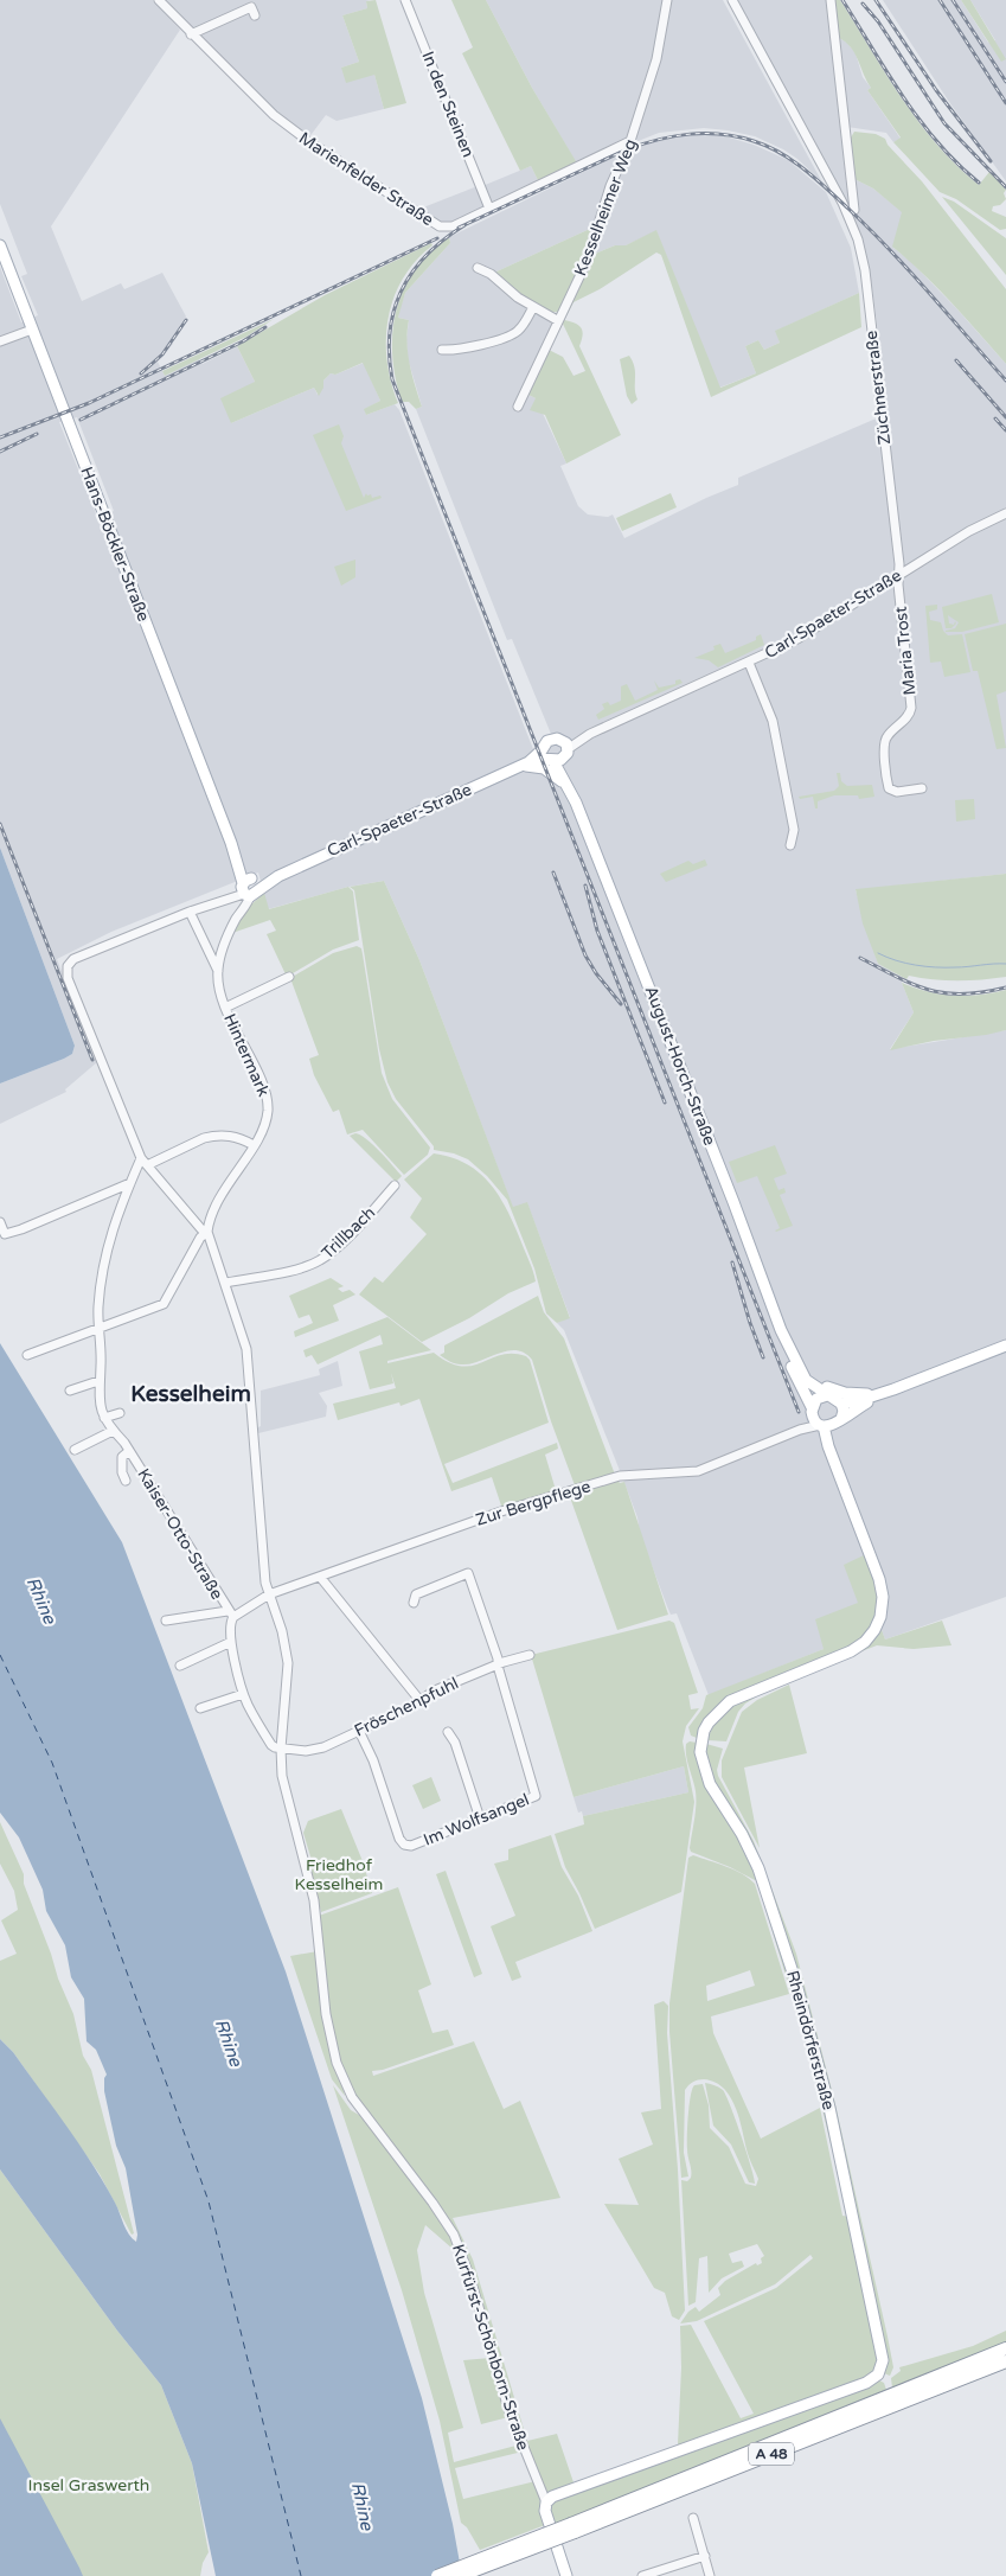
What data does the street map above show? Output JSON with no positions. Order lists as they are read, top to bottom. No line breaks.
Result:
{"streets":{"highway":["A 48"],"main road":["Hans-Böckler-Straße","Carl-Spaeter-Straße","August-Horch-Straße","Rheindörferstraße"],"street":["In den Steinen","Marienfelder Straße","Kesselheimer Weg","Züchnerstraße","Maria Trost","Hintermark","Trillbach","Zur Bergpflege","Kaiser-Otto-Straße","Fröschenpfuhl","Im Wolfsangel","Kurfürst-Schönborn-Straße"]},"crossings":[["In den Steinen","Marienfelder Straße"],["Marienfelder Straße","Kesselheimer Weg"],["Züchnerstraße","Carl-Spaeter-Straße"],["Züchnerstraße","Maria Trost"],["Hans-Böckler-Straße","Carl-Spaeter-Straße"],["Hans-Böckler-Straße","Hintermark"],["Carl-Spaeter-Straße","Maria Trost"],["Carl-Spaeter-Straße","Hintermark"],["Carl-Spaeter-Straße","August-Horch-Straße"],["Carl-Spaeter-Straße","Kurfürst-Schönborn-Straße"],["Hintermark","Kaiser-Otto-Straße"],["Hintermark","Kurfürst-Schönborn-Straße"],["August-Horch-Straße","Zur Bergpflege"],["August-Horch-Straße","Rheindörferstraße"],["Trillbach","Kurfürst-Schönborn-Straße"],["Zur Bergpflege","Kaiser-Otto-Straße"],["Zur Bergpflege","Rheindörferstraße"],["Zur Bergpflege","Kurfürst-Schönborn-Straße"],["Kaiser-Otto-Straße","Kurfürst-Schönborn-Straße"],["Fröschenpfuhl","Im Wolfsangel"],["Fröschenpfuhl","Kurfürst-Schönborn-Straße"],["Rheindörferstraße","Kurfürst-Schönborn-Straße"]],"districts":["Kesselheim"],"water":["Rhine"],"parks":["Friedhof Kesselheim","Insel Graswerth"]}
